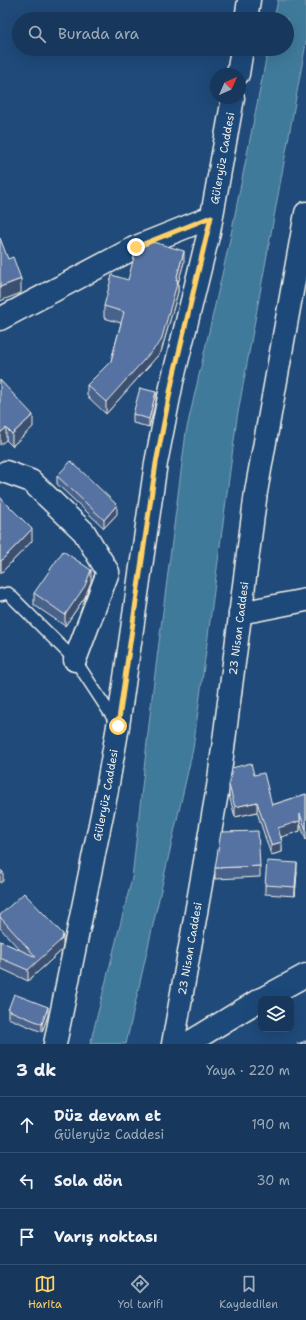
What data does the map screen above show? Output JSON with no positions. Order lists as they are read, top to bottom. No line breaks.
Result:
{"streets":{"street":["Güleryüz Caddesi","23 Nisan Caddesi"]},"north":"top right","page":{"search":"Burada ara","heading":["3 dk","Yaya · 220 m"],"list":[["Düz devam et","Güleryüz Caddesi","190 m"],["Sola dön","30 m"],"Varış noktası"],"nav":["Harita","Yol tarifi","Kaydedilen"]}}
